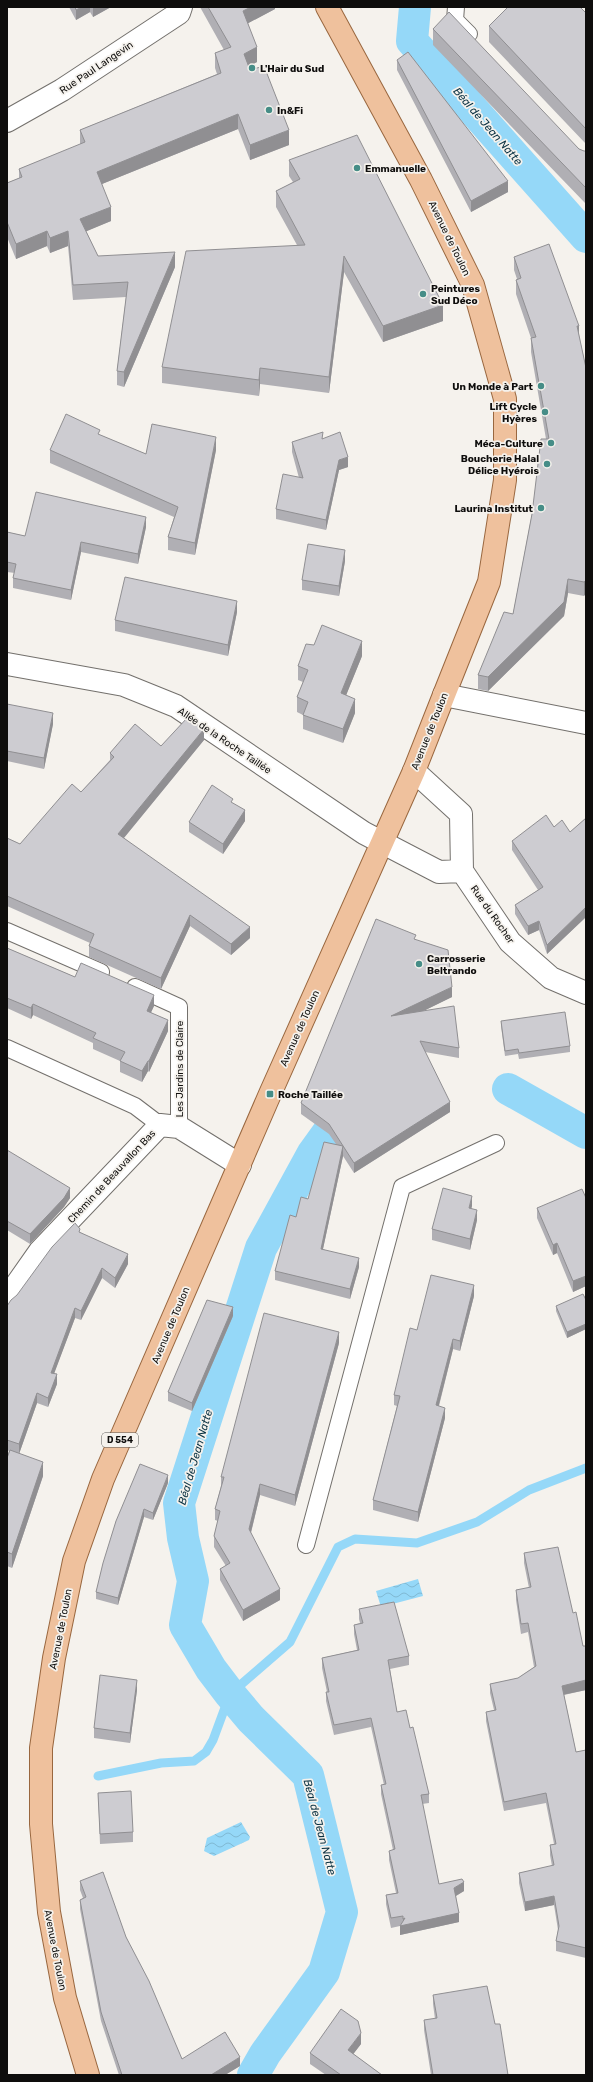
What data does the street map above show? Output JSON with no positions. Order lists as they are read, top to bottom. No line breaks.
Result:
{"streets":{"main road":["Avenue de Toulon","D 554"],"street":["Rue Paul Langevin","Allée de la Roche Taillée","Rue du Rocher","Chemin de Beauvallon Bas"],"lane":["Les Jardins de Claire"]},"crossings":[["Avenue de Toulon","Allée de la Roche Taillée"],["Allée de la Roche Taillée","Rue du Rocher"],["Les Jardins de Claire","Chemin de Beauvallon Bas"]],"water":["Béal de Jean Natte"],"places":{"other":["L'Hair du Sud","In&Fi","Emmanuelle","Peintures Sud Déco","Un Monde à Part","Lift Cycle Hyères","Méca-Culture","Boucherie Halal Délice Hyérois","Laurina Institut","Carrosserie Beltrando"],"transit":["Roche Taillée"]}}
